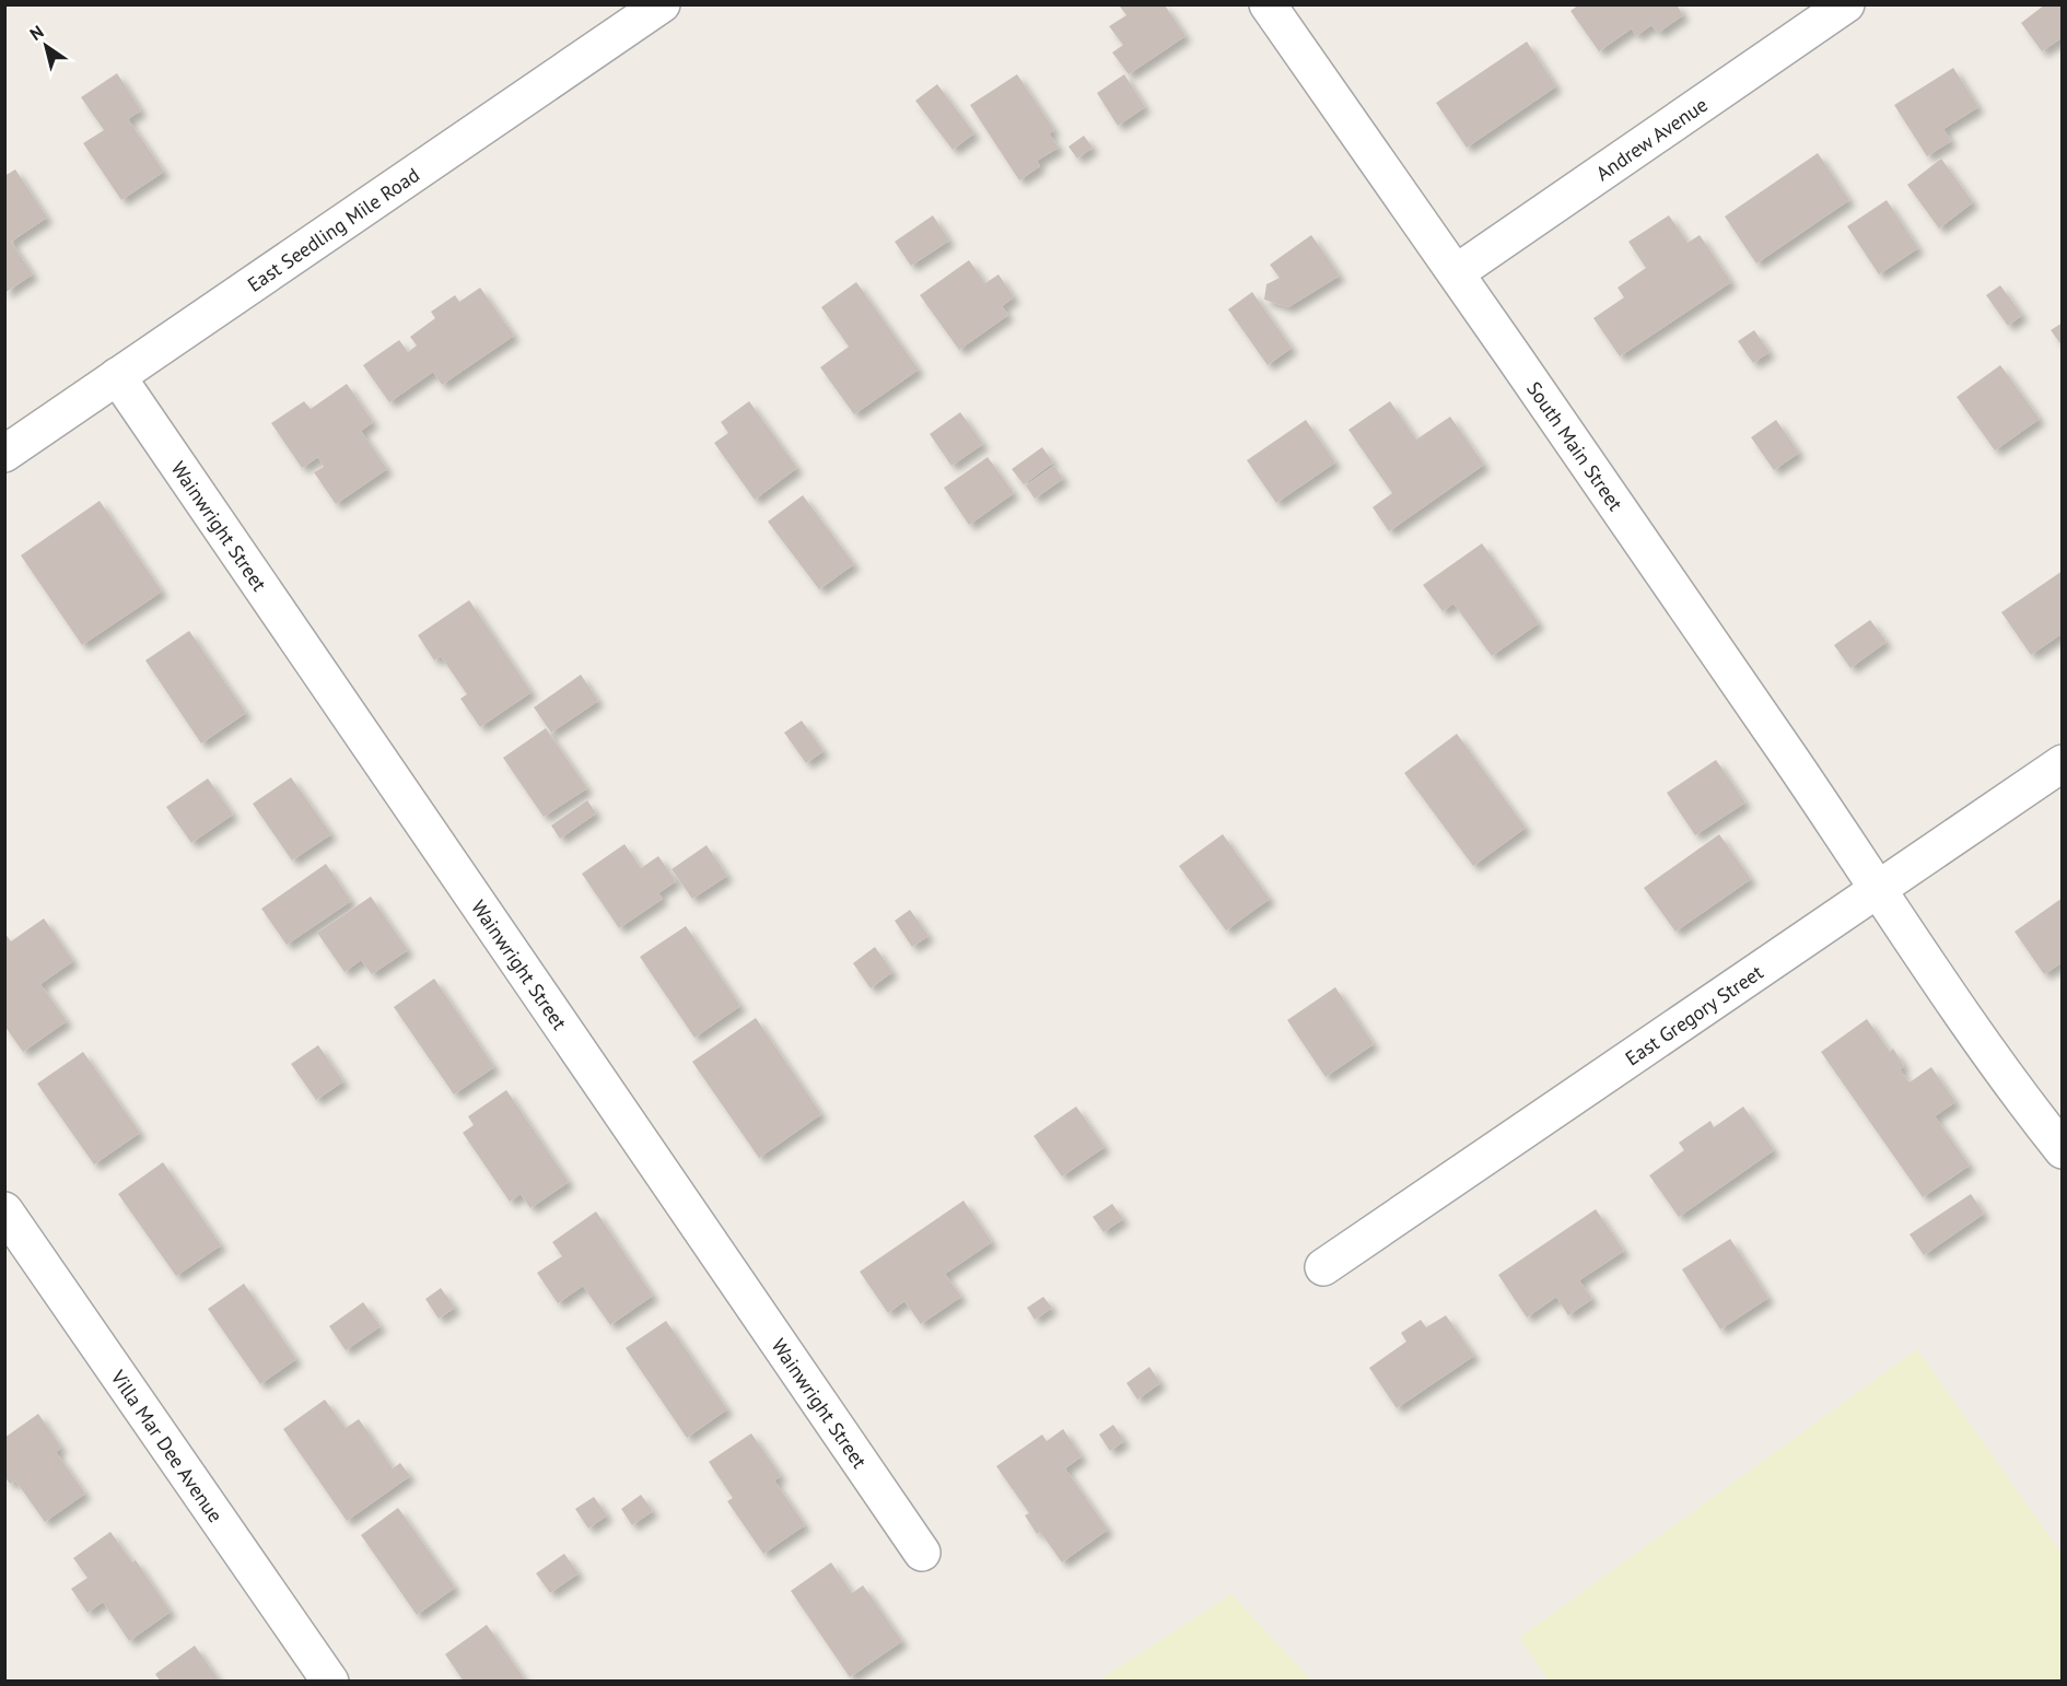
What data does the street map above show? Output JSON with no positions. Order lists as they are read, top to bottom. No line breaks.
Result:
{"streets":{"street":["Andrew Avenue","East Seedling Mile Road","South Main Street","Wainwright Street","East Gregory Street","Villa Mar Dee Avenue"]},"crossings":[["Andrew Avenue","South Main Street"],["East Seedling Mile Road","Wainwright Street"],["South Main Street","East Gregory Street"]],"north":"top left"}
